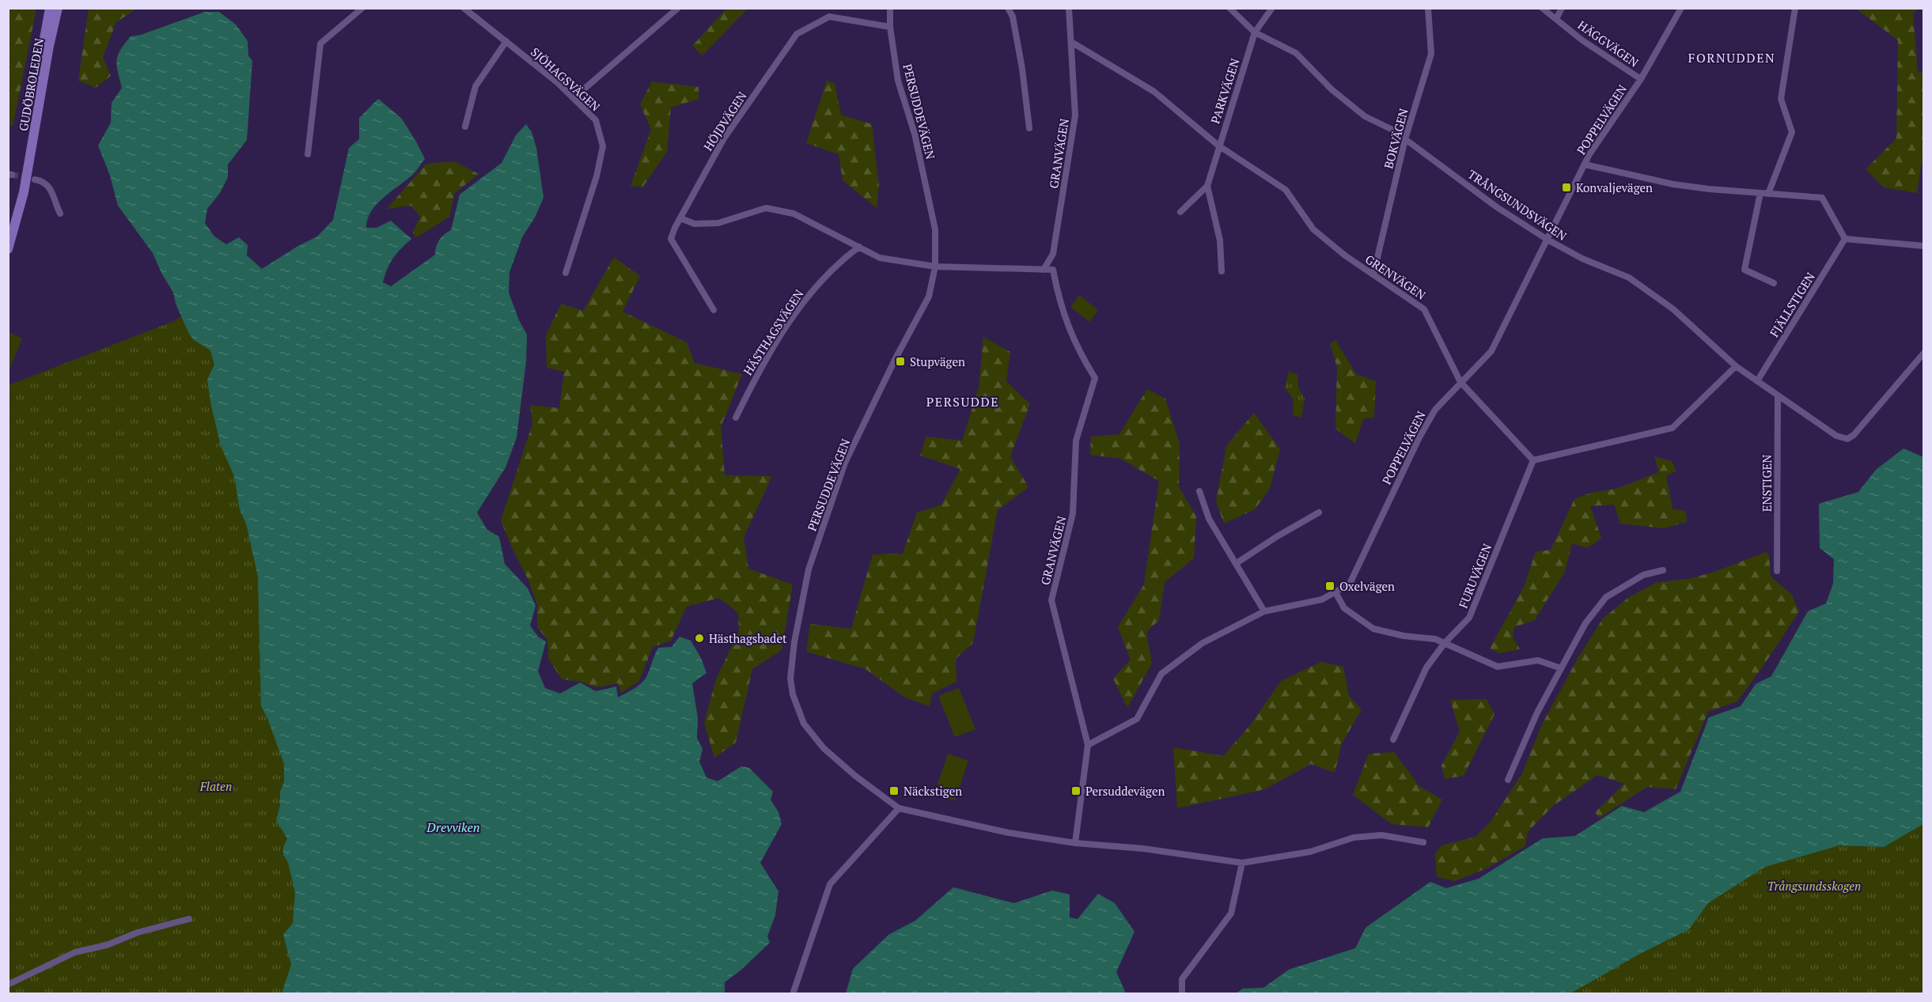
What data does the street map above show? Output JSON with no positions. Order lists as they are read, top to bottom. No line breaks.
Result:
{"streets":{"main road":["GUDÖBROLEDEN"],"street":["HÄGGVÄGEN","SJÖHAGSVÄGEN","PARKVÄGEN","PERSUDDEVÄGEN","POPPELVÄGEN","HÖJDVÄGEN","BOKVÄGEN","GRANVÄGEN","TRÅNGSUNDSVÄGEN","GRENVÄGEN","FJÄLLSTIGEN","HÄSTHAGSVÄGEN","ENSTIGEN","FURUVÄGEN"]},"crossings":[["HÄGGVÄGEN","POPPELVÄGEN"],["PARKVÄGEN","TRÅNGSUNDSVÄGEN"],["PARKVÄGEN","GRENVÄGEN"],["PERSUDDEVÄGEN","HÖJDVÄGEN"],["PERSUDDEVÄGEN","GRANVÄGEN"],["POPPELVÄGEN","GRANVÄGEN"],["POPPELVÄGEN","TRÅNGSUNDSVÄGEN"],["POPPELVÄGEN","GRENVÄGEN"],["BOKVÄGEN","TRÅNGSUNDSVÄGEN"],["BOKVÄGEN","GRENVÄGEN"],["GRANVÄGEN","GRENVÄGEN"],["TRÅNGSUNDSVÄGEN","FJÄLLSTIGEN"],["TRÅNGSUNDSVÄGEN","ENSTIGEN"],["GRENVÄGEN","FURUVÄGEN"]],"districts":["FORNUDDEN","PERSUDDE"],"water":["Drevviken"],"parks":["Flaten","Trångsundsskogen"],"places":{"transit":["Konvaljevägen","Stupvägen","Oxelvägen","Näckstigen","Persuddevägen"],"other":["Hästhagsbadet"]}}
